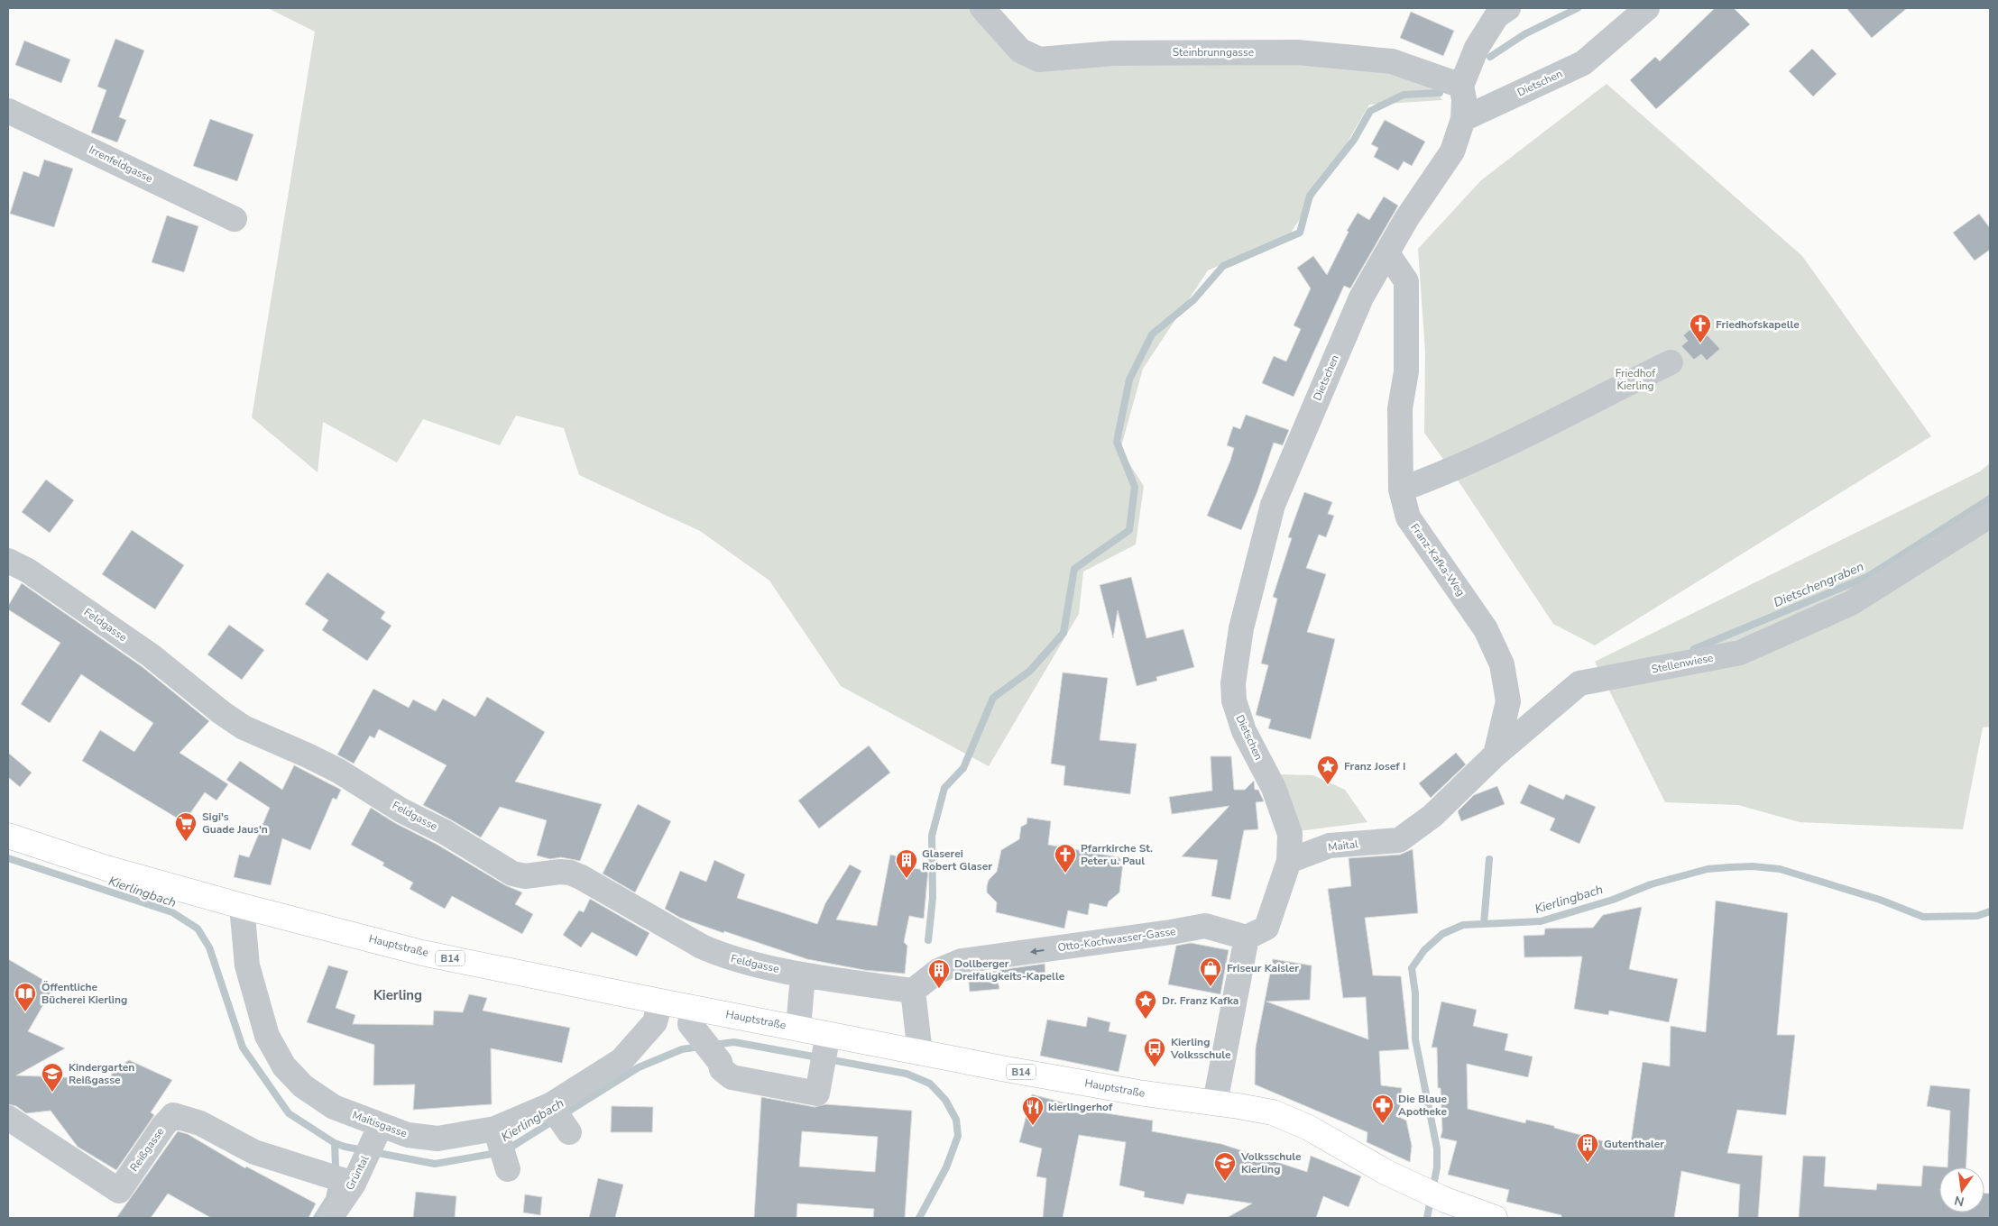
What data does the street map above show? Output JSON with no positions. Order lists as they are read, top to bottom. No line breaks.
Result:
{"streets":{"main road":["Hauptstraße","B14"],"street":["Steinbrunngasse","Dietschen","Irrenfeldgasse","Franz-Kafka-Weg","Feldgasse","Stellenwiese","Maital","Otto-Kochwasser-Gasse","Maitisgasse","Reißgasse","Grüntal"]},"crossings":[["Dietschen","Franz-Kafka-Weg"],["Dietschen","Maital"],["Dietschen","Otto-Kochwasser-Gasse"],["Franz-Kafka-Weg","Stellenwiese"],["Stellenwiese","Maital"],["Hauptstraße","Maitisgasse"],["Maitisgasse","Grüntal"],["Reißgasse","Grüntal"]],"one_way":["Otto-Kochwasser-Gasse"],"districts":["Kierling"],"water":["Dietschengraben","Kierlingbach"],"parks":["Friedhof Kierling"],"places":{"church":["Friedhofskapelle","Pfarrkirche St. Peter u. Paul"],"place":["Franz Josef I","Dr. Franz Kafka"],"supermarket":["Sigi's Guade Jaus'n"],"building":["Glaserei Robert Glaser","Dollberger Dreifaligkeits-Kapelle","Gutenthaler"],"shop":["Friseur Kaisler"],"library":["Öffentliche Bücherei Kierling"],"bus stop":["Kierling Volksschule"],"school or university":["Kindergarten Reißgasse","Volksschule Kierling"],"pharmacy":["Die Blaue Apotheke"],"restaurant":["kierlingerhof"]},"north":"bottom"}
